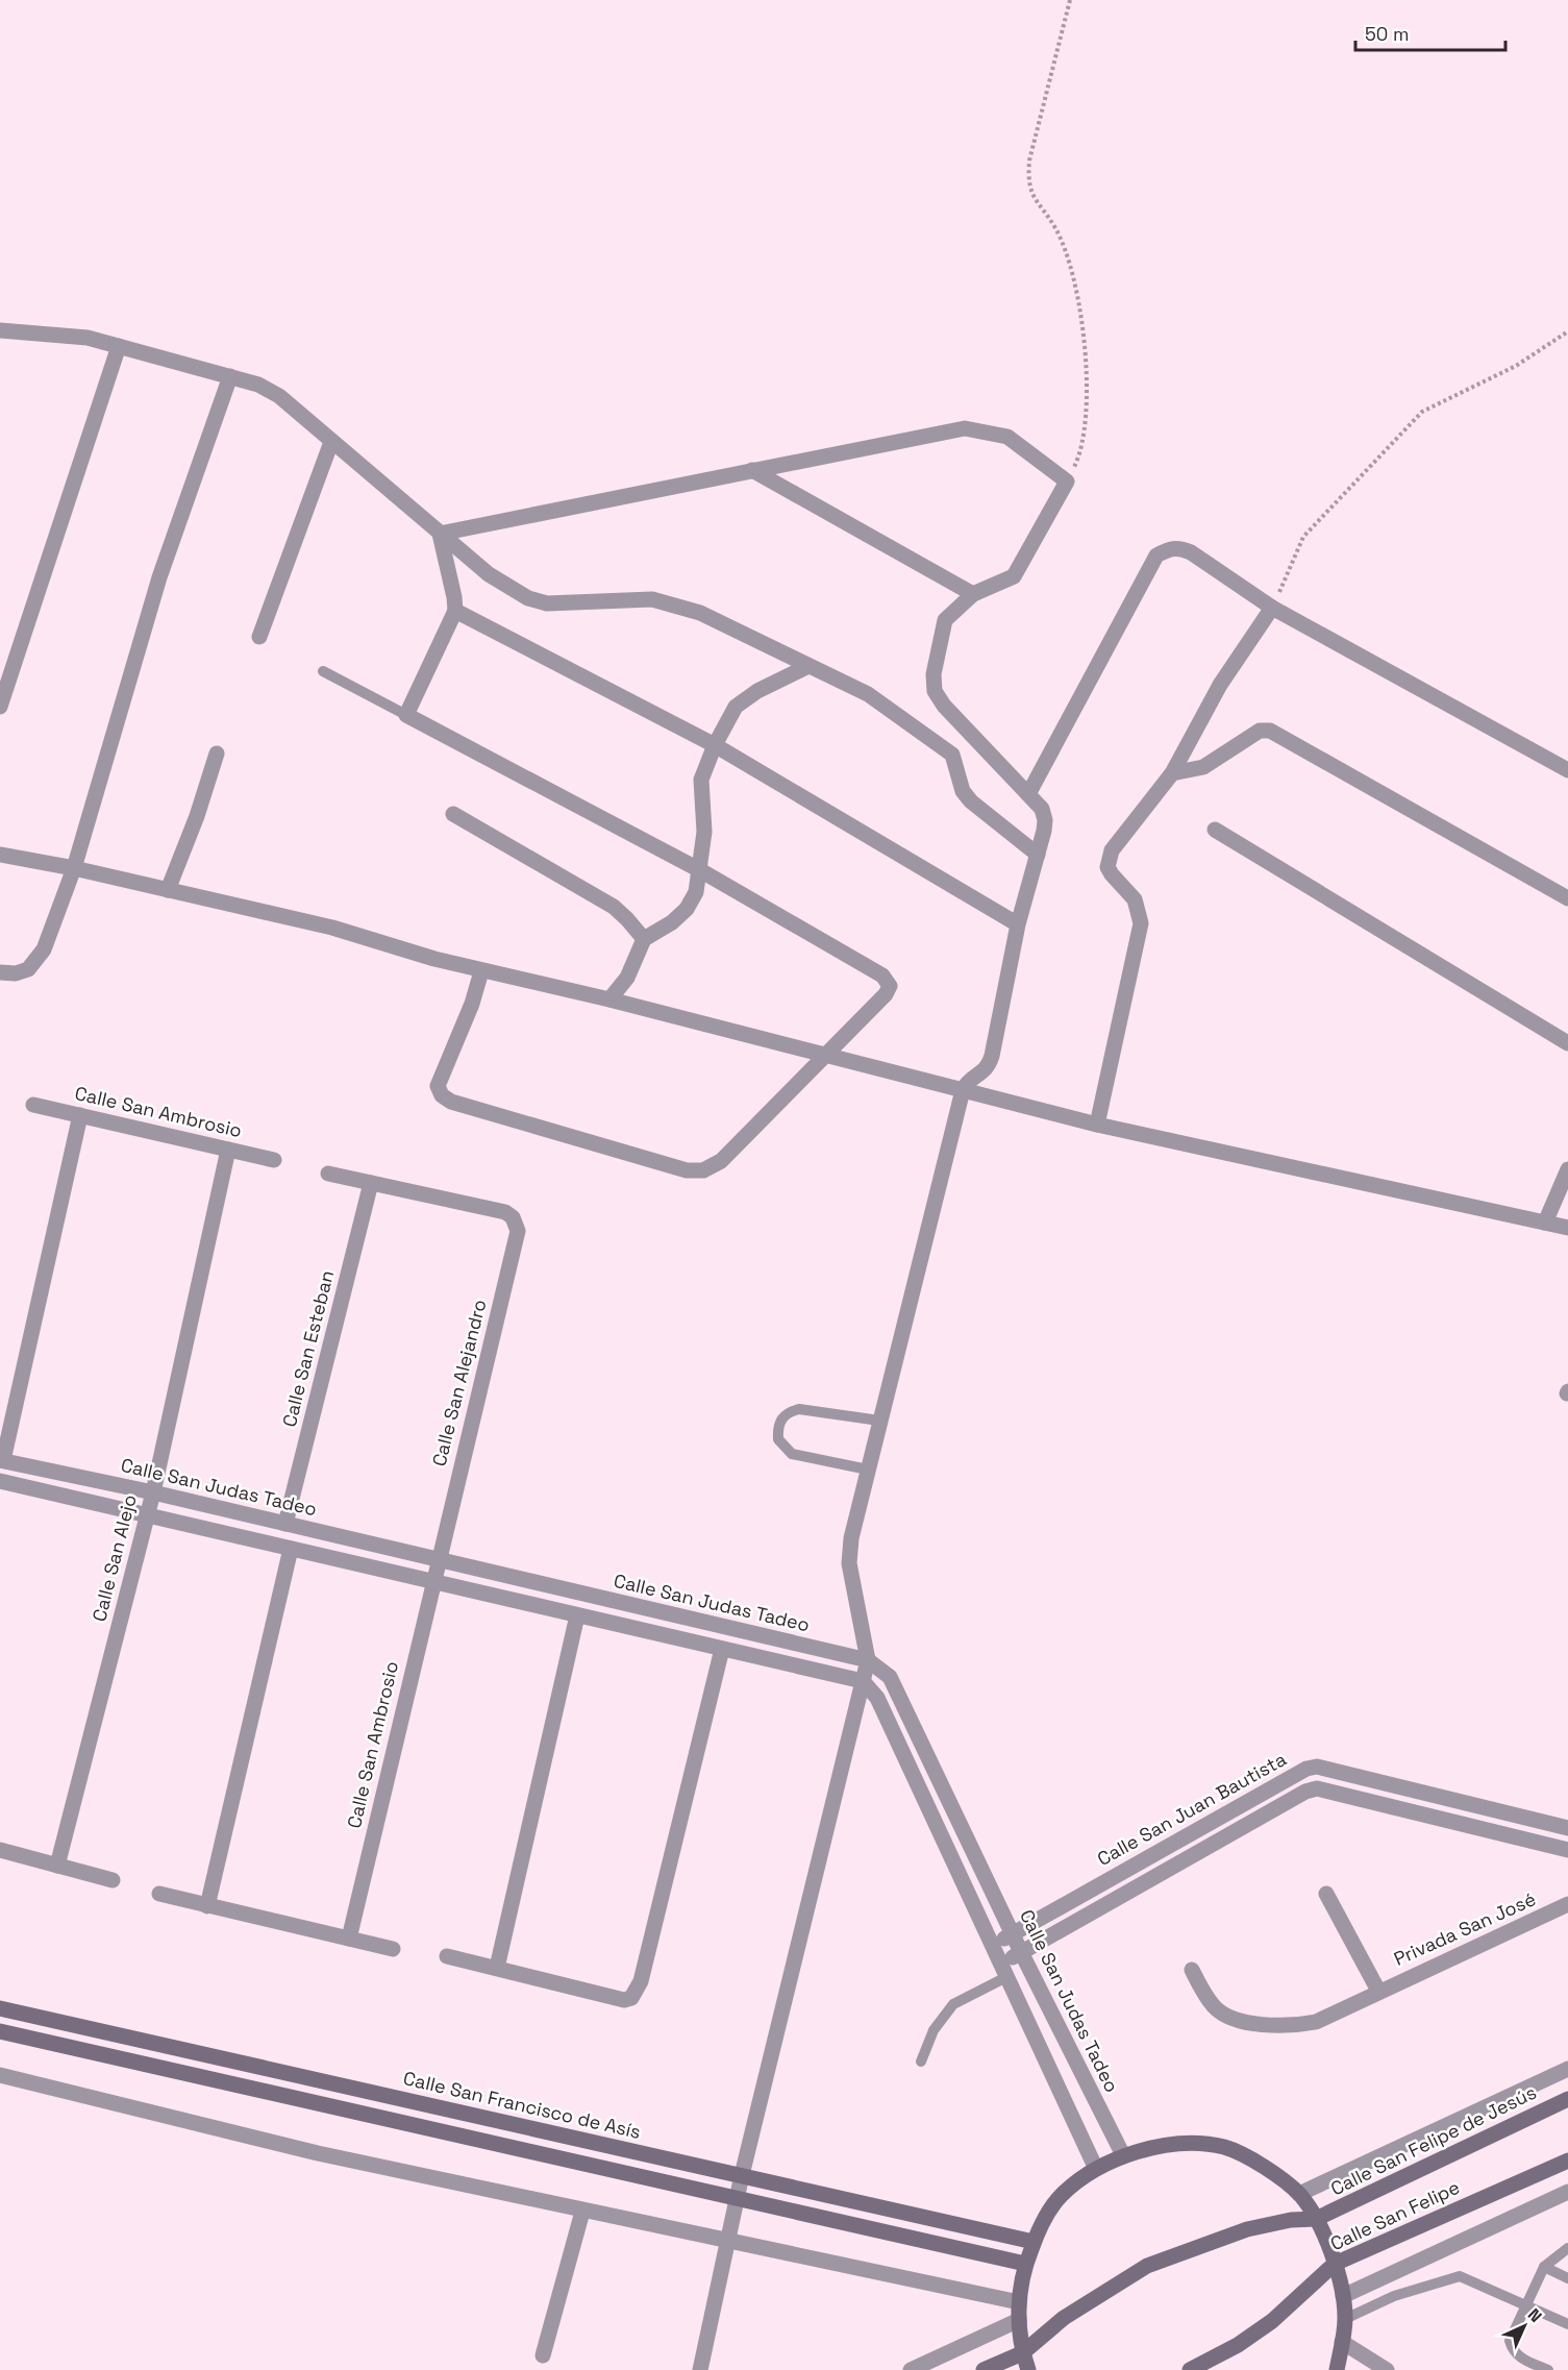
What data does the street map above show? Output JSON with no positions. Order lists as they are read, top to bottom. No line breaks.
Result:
{"streets":{"main road":["Calle San Francisco de Asís","Calle San Felipe de Jesús","Calle San Felipe"],"street":["Calle San Ambrosio","Calle San Esteban","Calle San Alejandro","Calle San Judas Tadeo","Calle San Alejo","Calle San Juan Bautista","Privada San José"]},"crossings":[["Calle San Ambrosio","Calle San Alejandro"],["Calle San Ambrosio","Calle San Judas Tadeo"],["Calle San Ambrosio","Calle San Alejo"],["Calle San Esteban","Calle San Alejandro"],["Calle San Esteban","Calle San Judas Tadeo"],["Calle San Alejandro","Calle San Judas Tadeo"],["Calle San Judas Tadeo","Calle San Alejo"],["Calle San Judas Tadeo","Calle San Juan Bautista"],["Calle San Felipe de Jesús","Calle San Felipe"]],"scale_bar":"50 m","north":"top right"}
